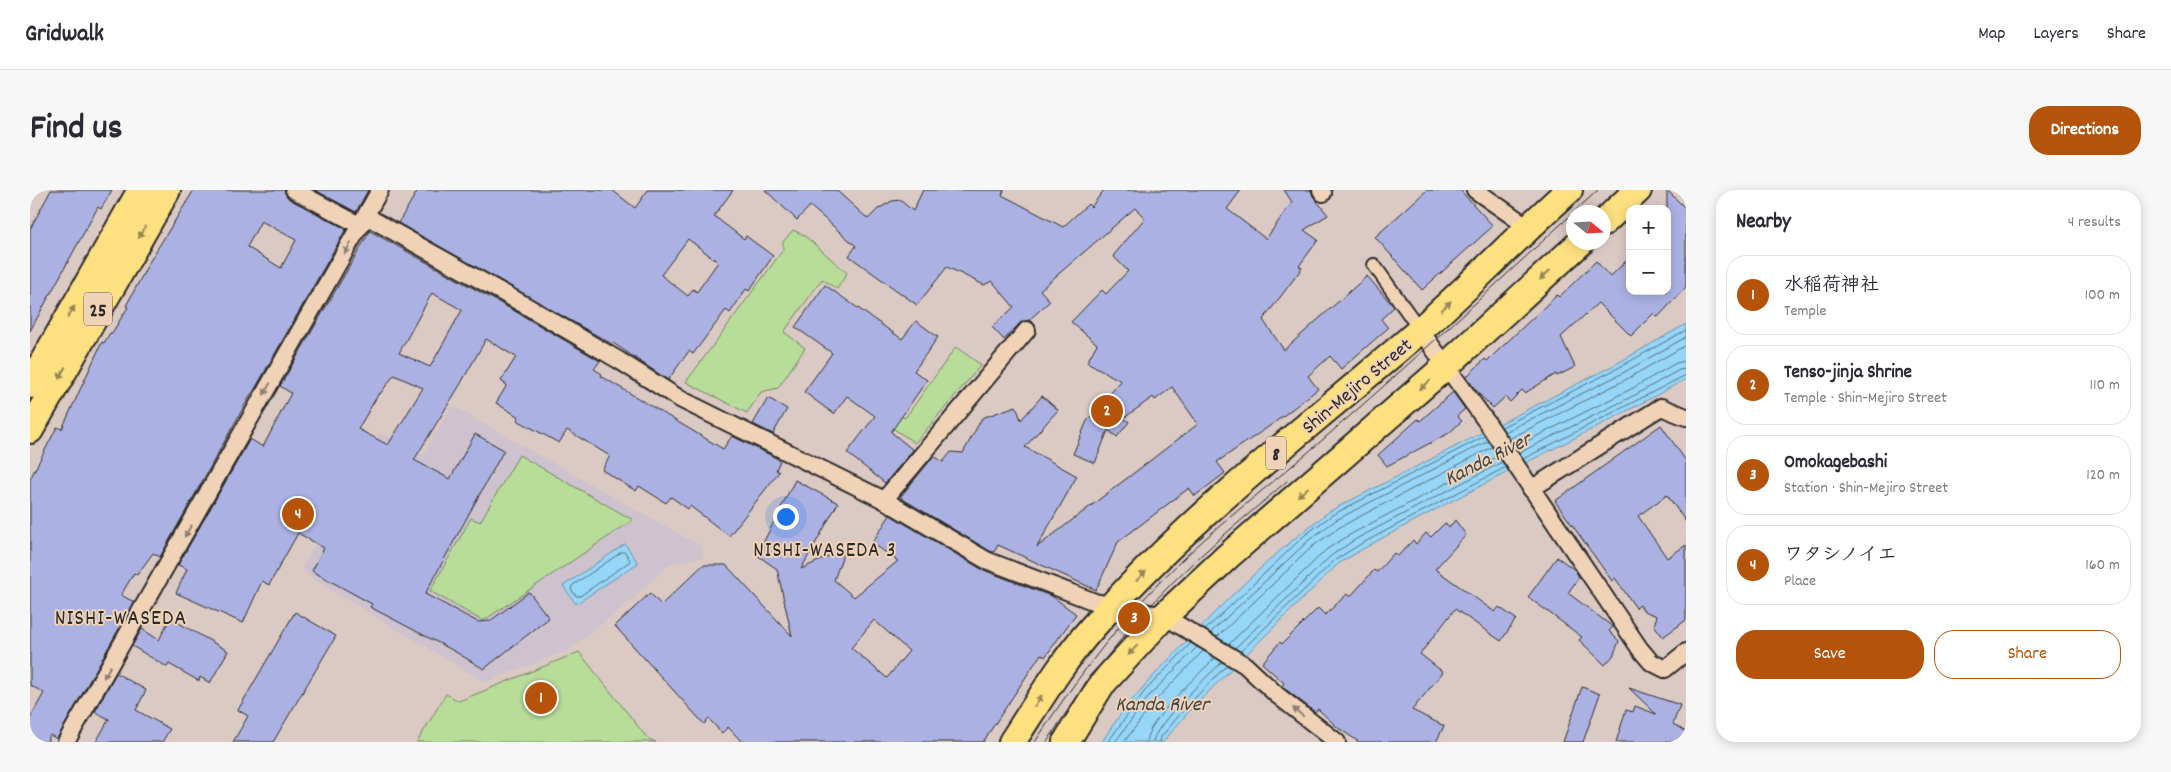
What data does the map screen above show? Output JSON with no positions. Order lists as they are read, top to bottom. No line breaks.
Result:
{"streets":{"main road":["25","Shin-Mejiro Street","8"]},"districts":["NISHI-WASEDA 3","NISHI-WASEDA"],"water":["Kanda River"],"north":"right","page":{"header":"Gridwalk","nav":["Map","Layers","Share"],"title":"Find us","buttons":["Directions",["Save","Share"]],"heading":["Nearby","4 results"],"map_buttons":["+","−"],"list":[{"mark":"1","name":"水稲荷神社","note":"Temple","value":"100 m"},{"mark":"2","name":"Tenso-jinja Shrine","note":"Temple · Shin-Mejiro Street","value":"110 m"},{"mark":"3","name":"Omokagebashi","note":"Station · Shin-Mejiro Street","value":"120 m"},{"mark":"4","name":"ワタシノイエ","note":"Place","value":"160 m"}],"pins":["2","4","3","1"]}}
